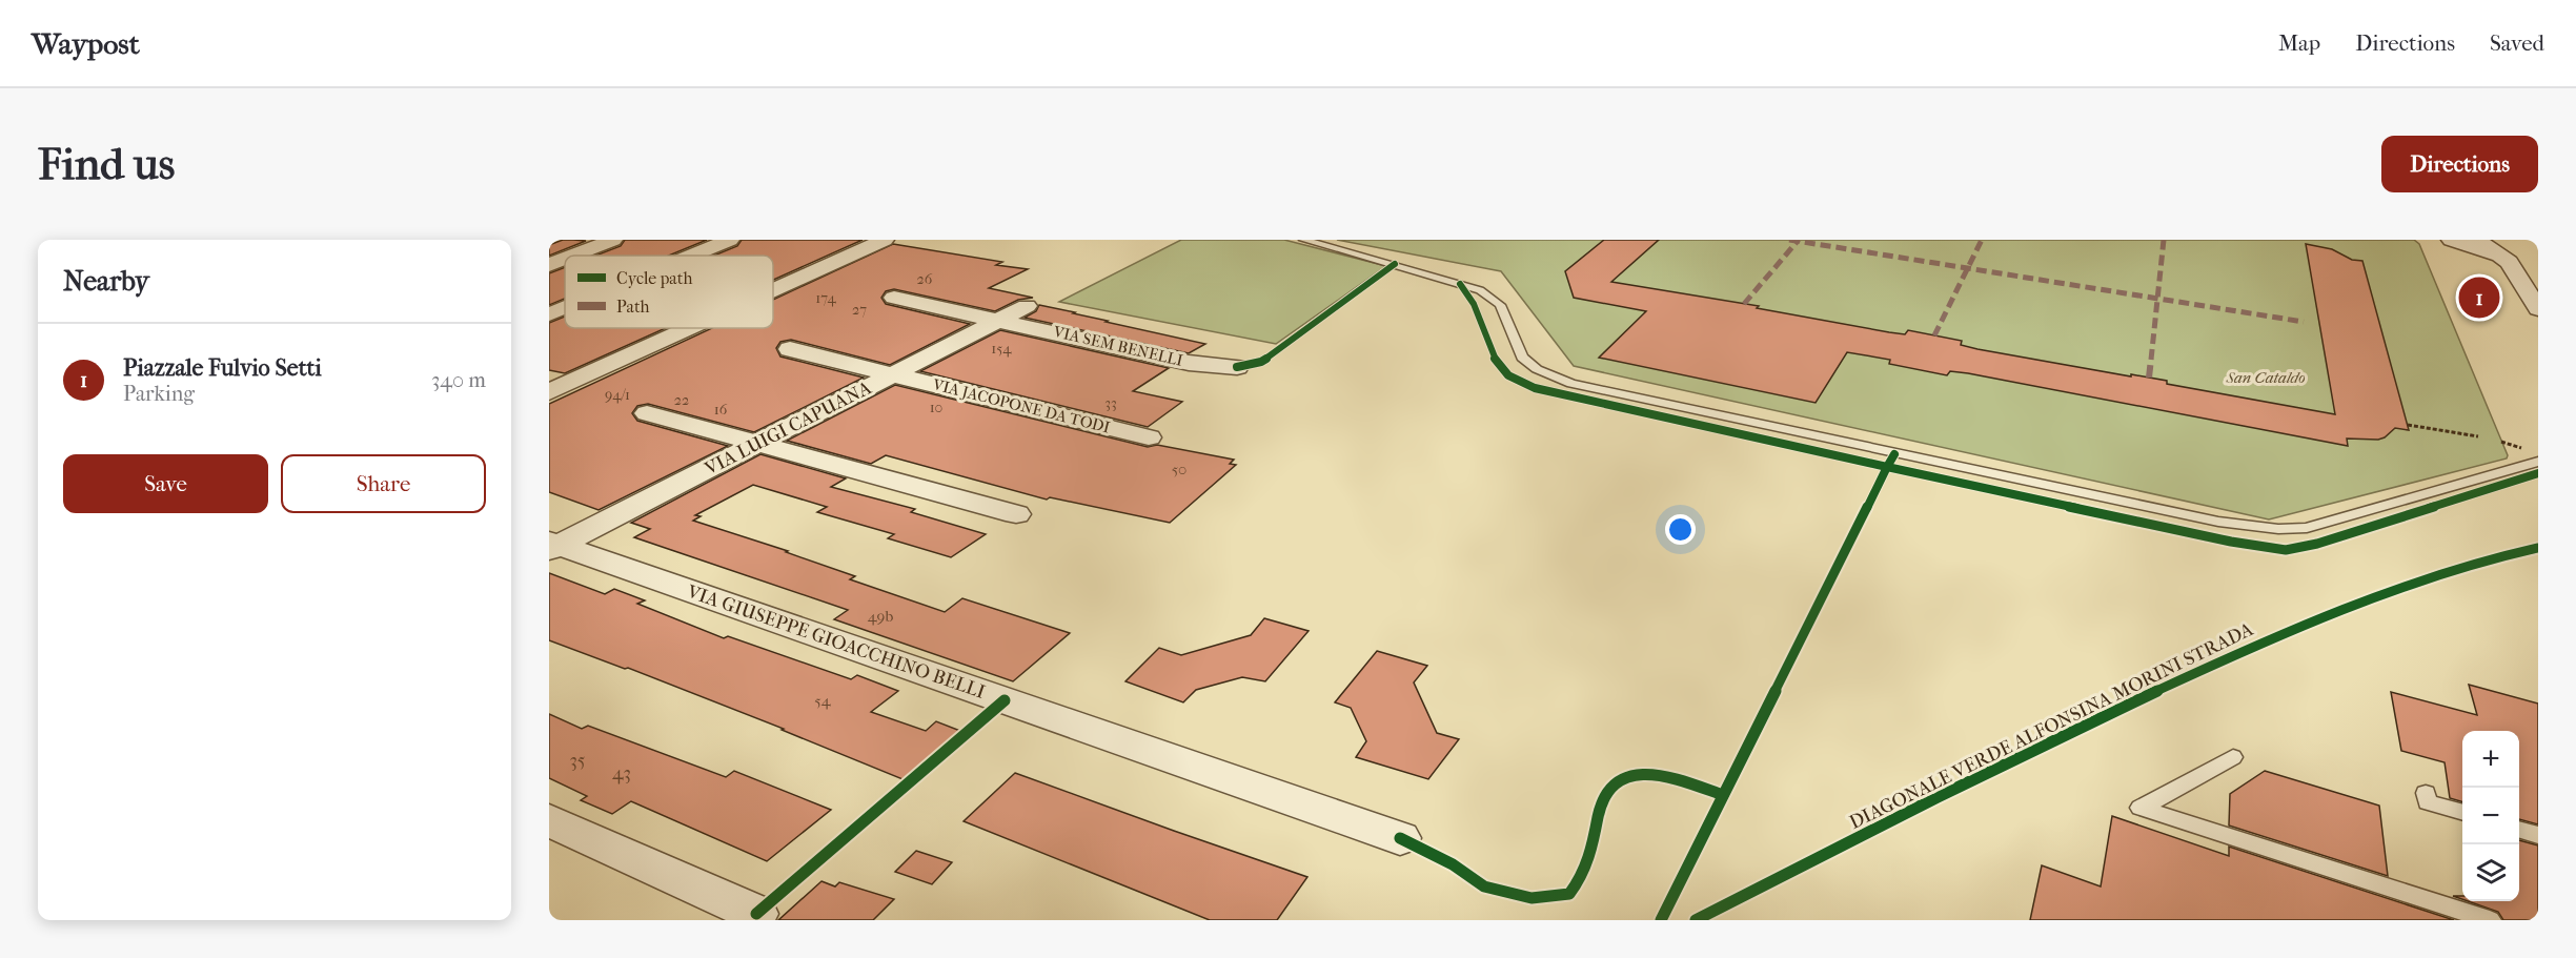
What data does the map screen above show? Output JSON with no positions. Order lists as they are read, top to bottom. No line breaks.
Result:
{"streets":{"street":["VIA SEM BENELLI","VIA JACOPONE DA TODI","VIA LUIGI CAPUANA","VIA GIUSEPPE GIOACCHINO BELLI"],"cycle path":["DIAGONALE VERDE ALFONSINA MORINI STRADA"]},"crossings":[["VIA SEM BENELLI","VIA LUIGI CAPUANA"],["VIA JACOPONE DA TODI","VIA LUIGI CAPUANA"],["VIA LUIGI CAPUANA","VIA GIUSEPPE GIOACCHINO BELLI"]],"parks":["San Cataldo"],"house_numbers":["26","174","27","154","94/1","22","33","10","16","50","49b","54","35","43"],"legend":["Cycle path","Path"],"page":{"header":"Waypost","nav":["Map","Directions","Saved"],"buttons":["Directions",["Save","Share"]],"title":"Find us","heading":"Nearby","pins":"1","list":[{"mark":"1","name":"Piazzale Fulvio Setti","note":"Parking","value":"340 m"}],"map_buttons":["+","−"]}}
